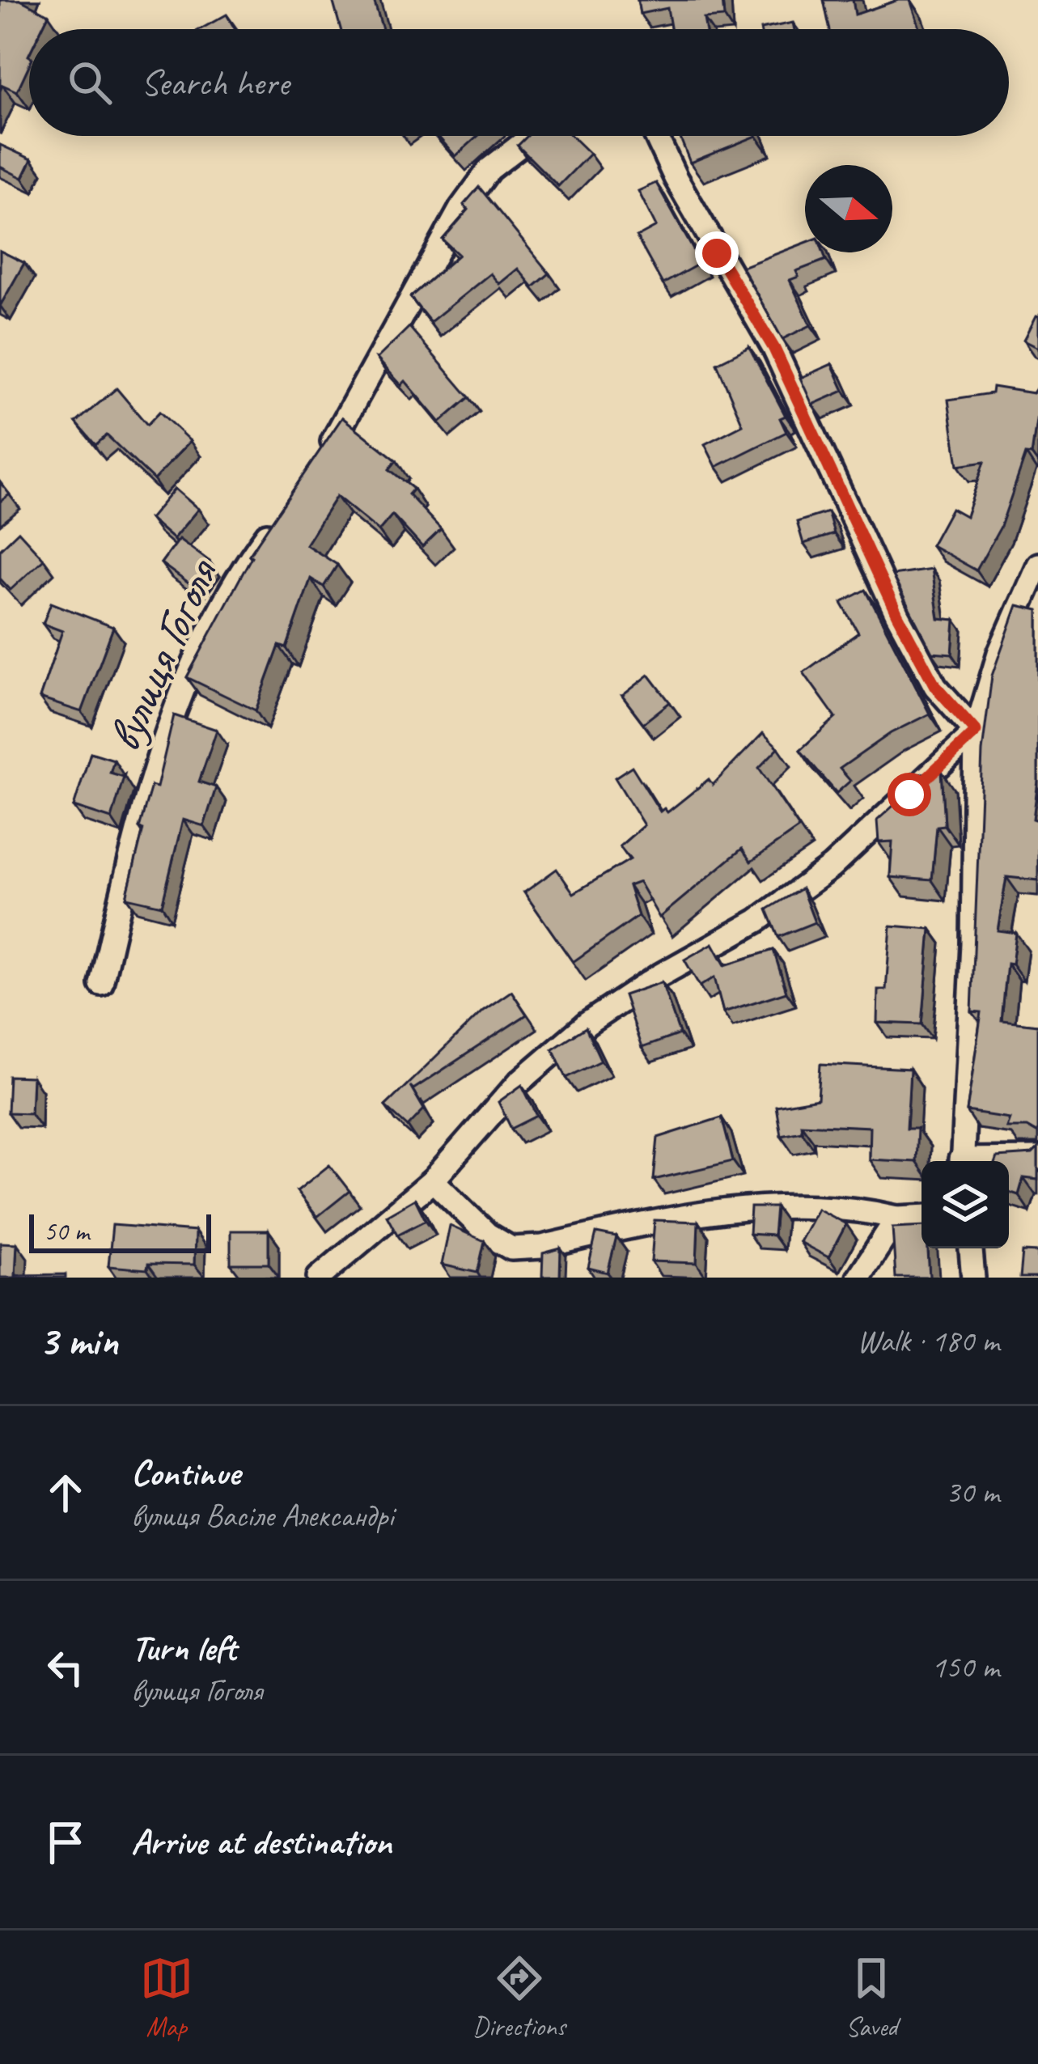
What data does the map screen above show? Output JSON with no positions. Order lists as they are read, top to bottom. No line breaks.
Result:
{"streets":{"street":["вулиця Гоголя"]},"scale_bar":"50 m","north":"right","page":{"search":"Search here","scale":"50 m","heading":["3 min","Walk · 180 m"],"list":[["Continue","вулиця Васіле Александрі","30 m"],["Turn left","вулиця Гоголя","150 m"],"Arrive at destination"],"nav":["Map","Directions","Saved"]}}
